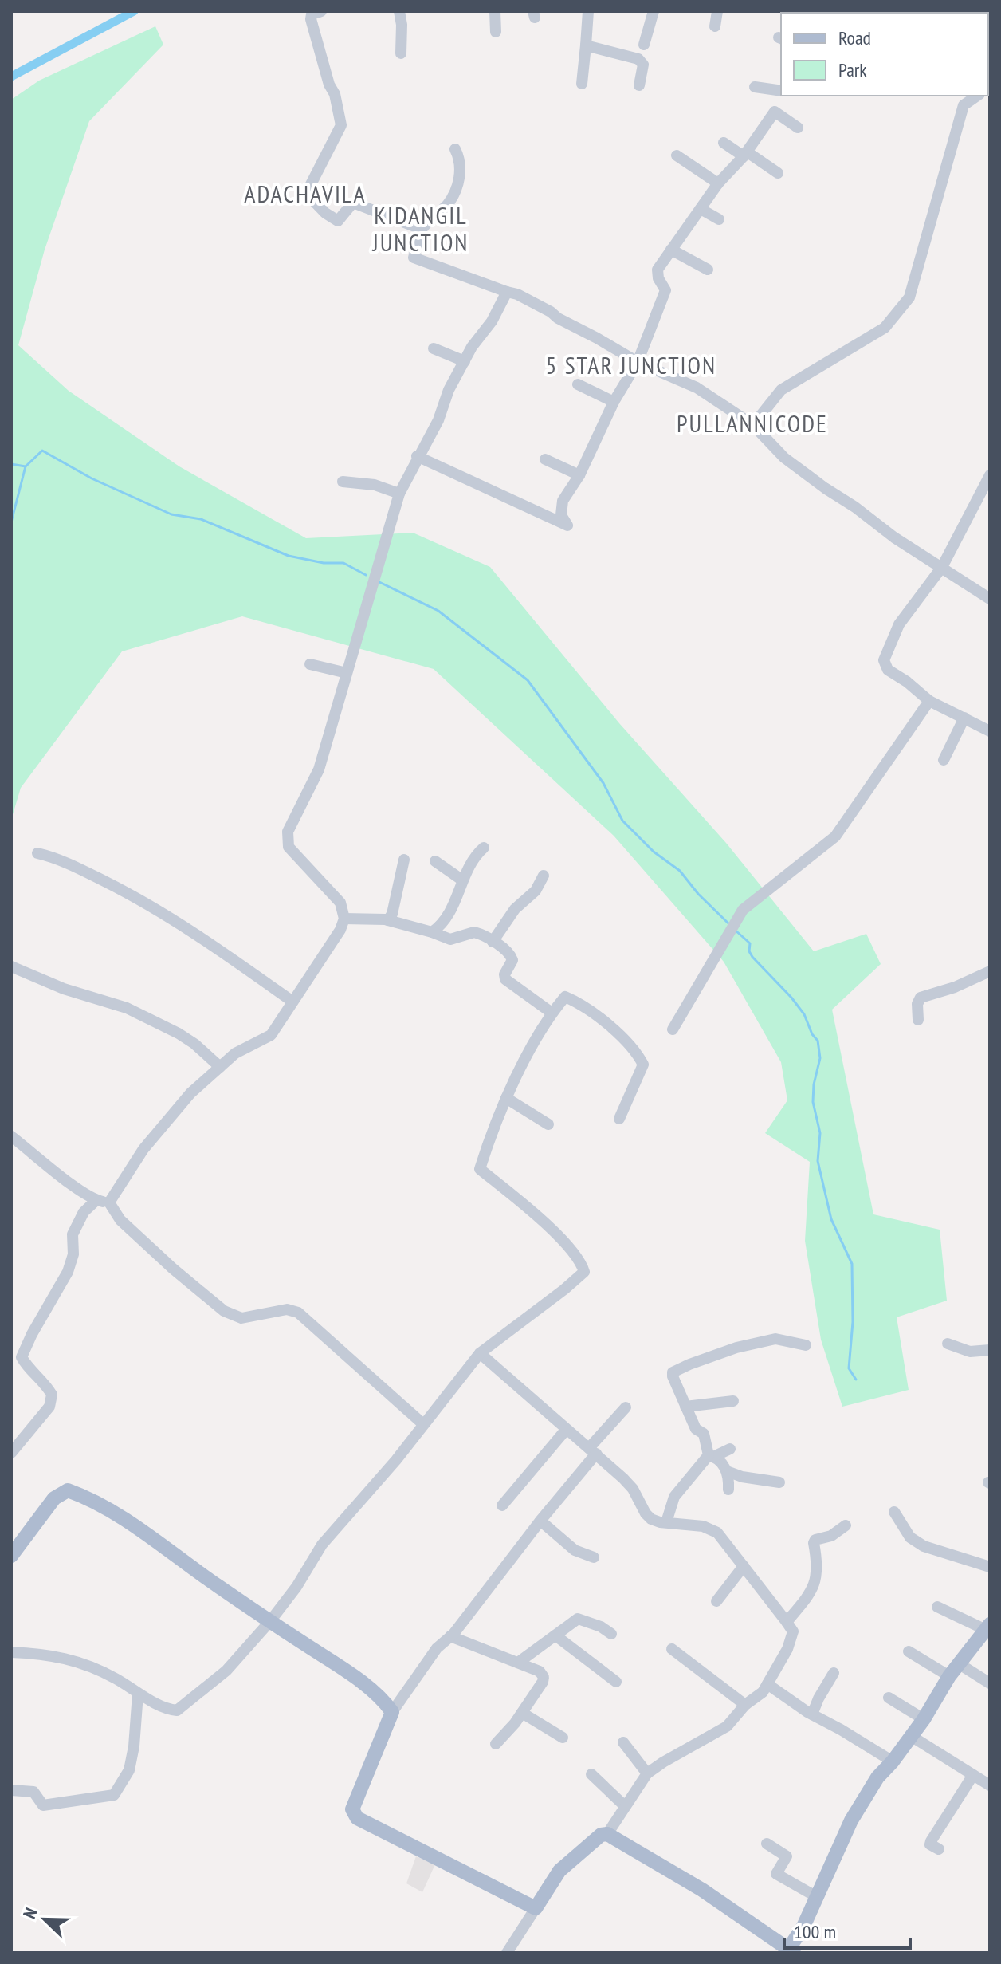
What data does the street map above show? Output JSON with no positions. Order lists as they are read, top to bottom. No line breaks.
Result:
{"districts":["ADACHAVILA","KIDANGIL JUNCTION","5 STAR JUNCTION","PULLANNICODE"],"legend":["Road","Park"],"scale_bar":"100 m","north":"top left"}
